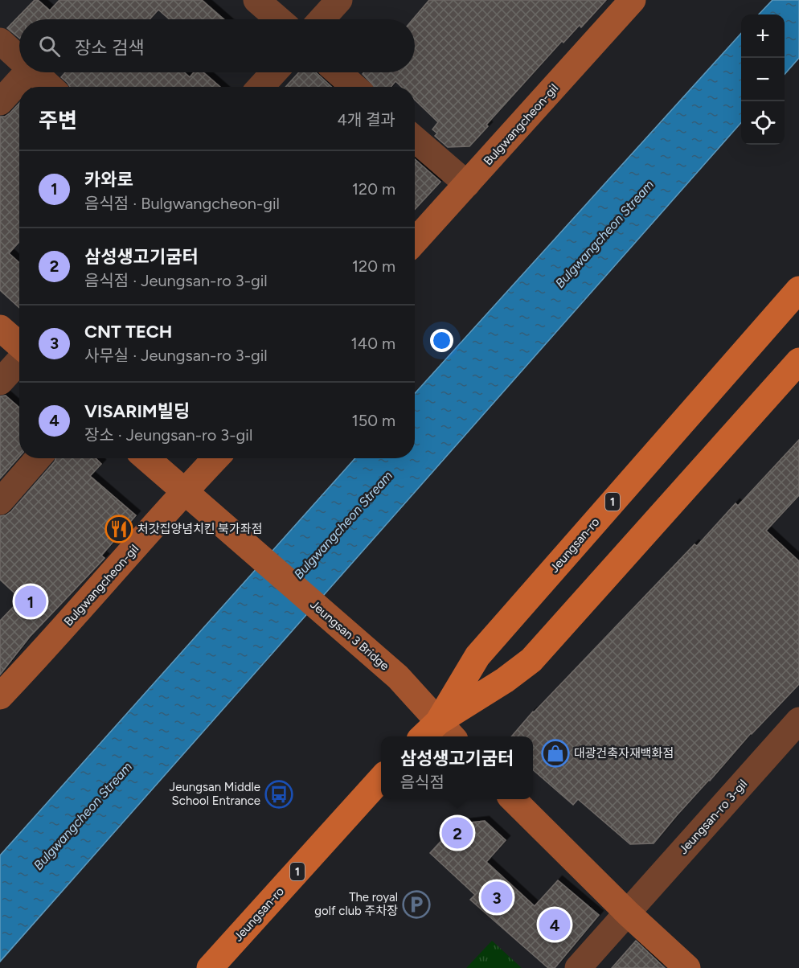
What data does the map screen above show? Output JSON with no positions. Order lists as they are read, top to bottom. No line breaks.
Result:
{"streets":{"main road":["1","Jeungsan-ro"],"street":["Bulgwangcheon-gil","Jeungsan 3 Bridge","Jeungsan-ro 3-gil"]},"crossings":[["Bulgwangcheon-gil","Jeungsan 3 Bridge"],["Jeungsan-ro","Jeungsan 3 Bridge"]],"water":["Bulgwangcheon Stream"],"places":{"restaurant":["처갓집양념치킨 북가좌점"],"shop":["대광건축자재백화점"],"bus stop":["Jeungsan Middle School Entrance"],"parking":["The royal golf club 주차장"]},"page":{"map_buttons":["+","−"],"search":"장소 검색","heading":["주변","4개 결과"],"list":[{"mark":"1","name":"카와로","note":"음식점 · Bulgwangcheon-gil","value":"120 m"},{"mark":"2","name":"삼성생고기굼터","note":"음식점 · Jeungsan-ro 3-gil","value":"120 m"},{"mark":"3","name":"CNT TECH","note":"사무실 · Jeungsan-ro 3-gil","value":"140 m"},{"mark":"4","name":"VISARIM빌딩","note":"장소 · Jeungsan-ro 3-gil","value":"150 m"}],"pins":["1","2","3","4"],"popup":["삼성생고기굼터","음식점"]}}
